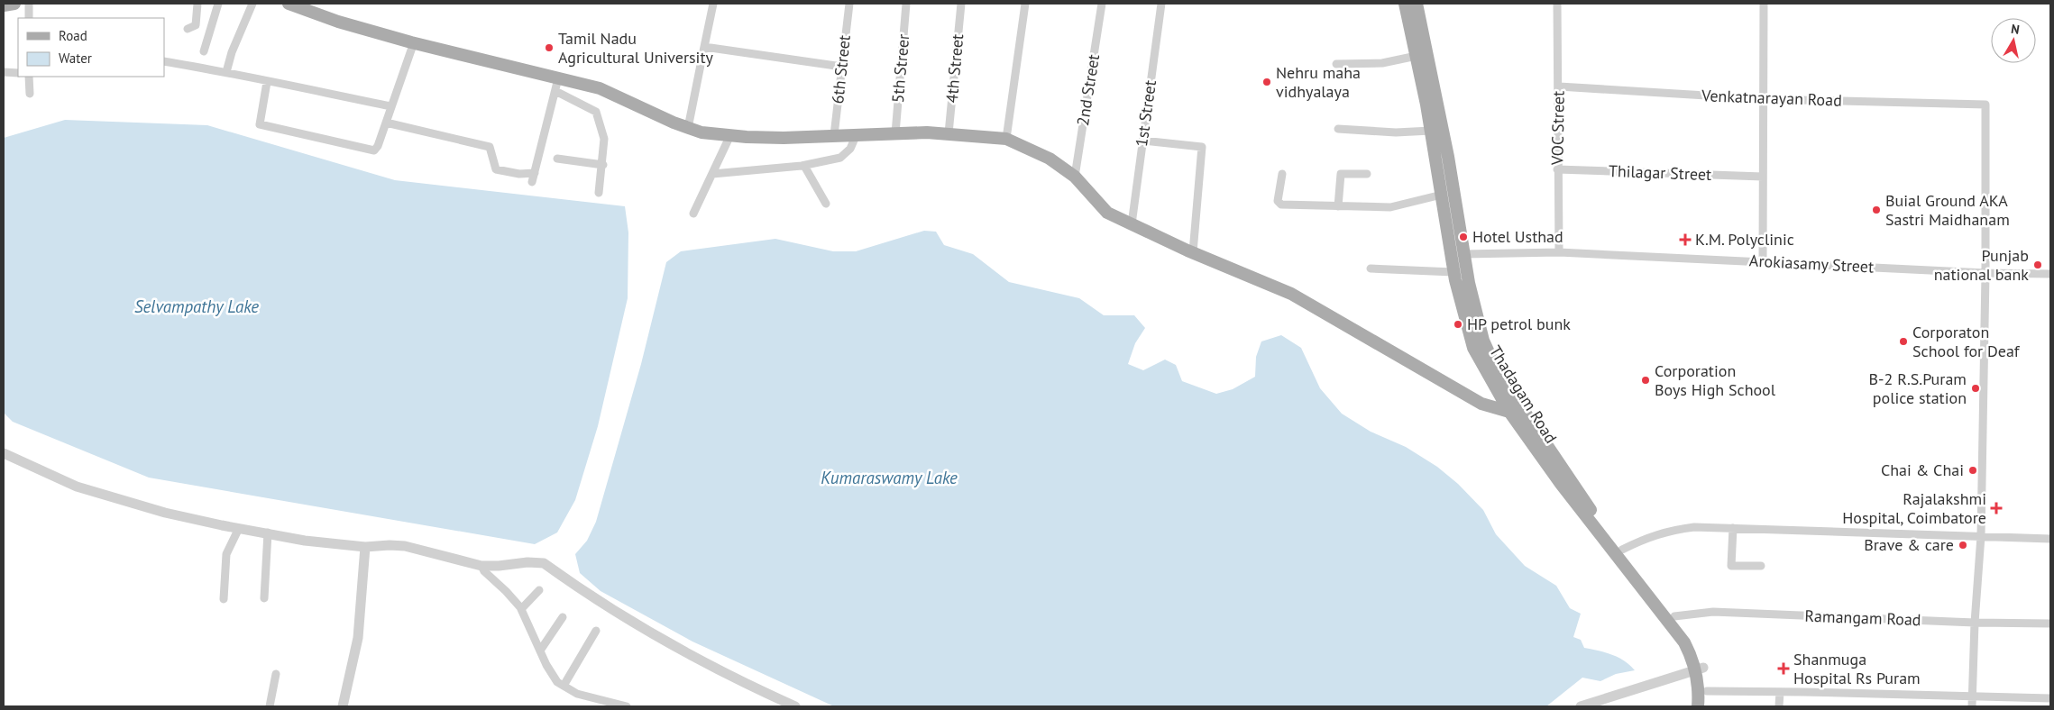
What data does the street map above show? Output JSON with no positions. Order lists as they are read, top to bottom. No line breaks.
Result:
{"streets":{"main road":["Thadagam Road"],"street":["5th Streer","4th Street","6th Street","2nd Street","Venkatnarayan Road","1st Street","VOC Street","Thilagar Street","Arokiasamy Street","Ramangam Road"]},"crossings":[["Venkatnarayan Road","VOC Street"],["Venkatnarayan Road","Arokiasamy Street"],["VOC Street","Thilagar Street"],["VOC Street","Arokiasamy Street"],["Arokiasamy Street","Thadagam Road"],["Thadagam Road","Ramangam Road"]],"water":["Selvampathy Lake","Kumaraswamy Lake"],"places":{"other":["Tamil Nadu Agricultural University","Nehru maha vidhyalaya","Buial Ground AKA Sastri Maidhanam","Hotel Usthad","Punjab national bank","HP petrol bunk","Corporaton School for Deaf","Corporation Boys High School","B-2 R.S.Puram police station","Chai & Chai","Brave & care"],"health":["K.M. Polyclinic","Rajalakshmi Hospital, Coimbatore","Shanmuga Hospital Rs Puram"]},"legend":["Road","Water"],"north":"top"}
